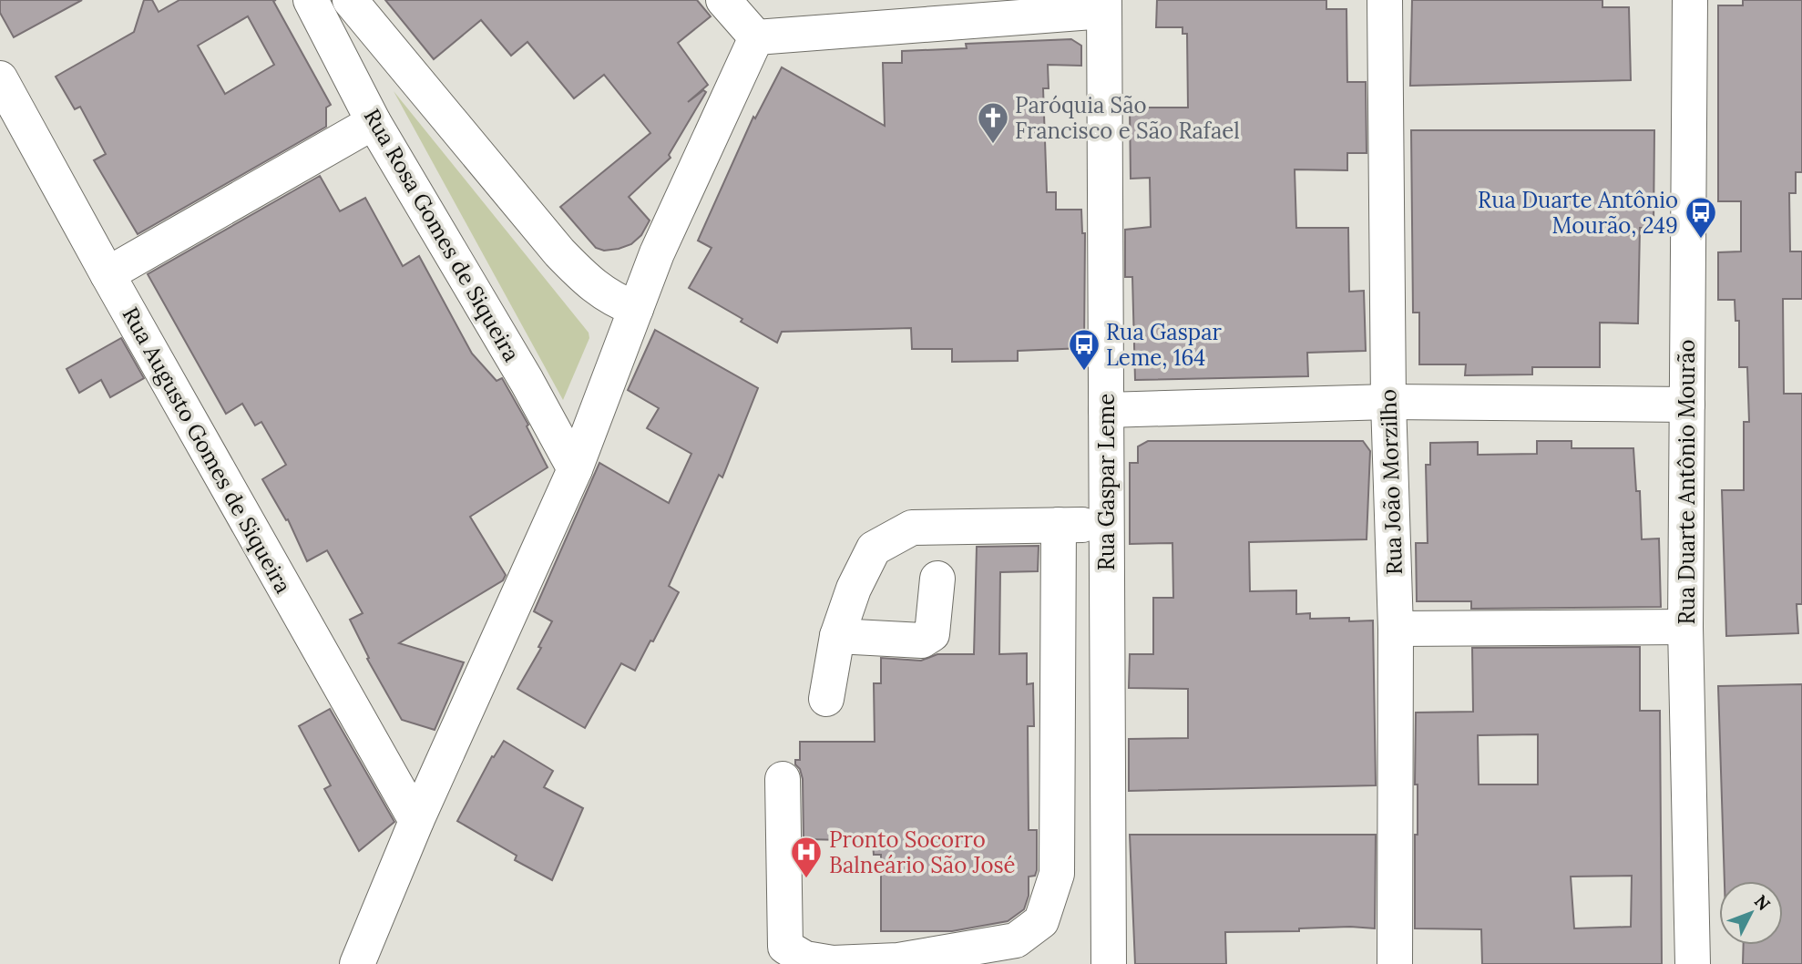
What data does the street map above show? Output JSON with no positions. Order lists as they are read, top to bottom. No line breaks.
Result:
{"streets":{"street":["Rua Rosa Gomes de Siqueira","Rua Augusto Gomes de Siqueira","Rua Gaspar Leme","Rua João Morzilho","Rua Duarte Antônio Mourão"]},"places":{"church":["Paróquia São Francisco e São Rafael"],"bus stop":["Rua Duarte Antônio Mourão, 249","Rua Gaspar Leme, 164"],"hospital":["Pronto Socorro Balneário São José"]},"north":"top right"}
